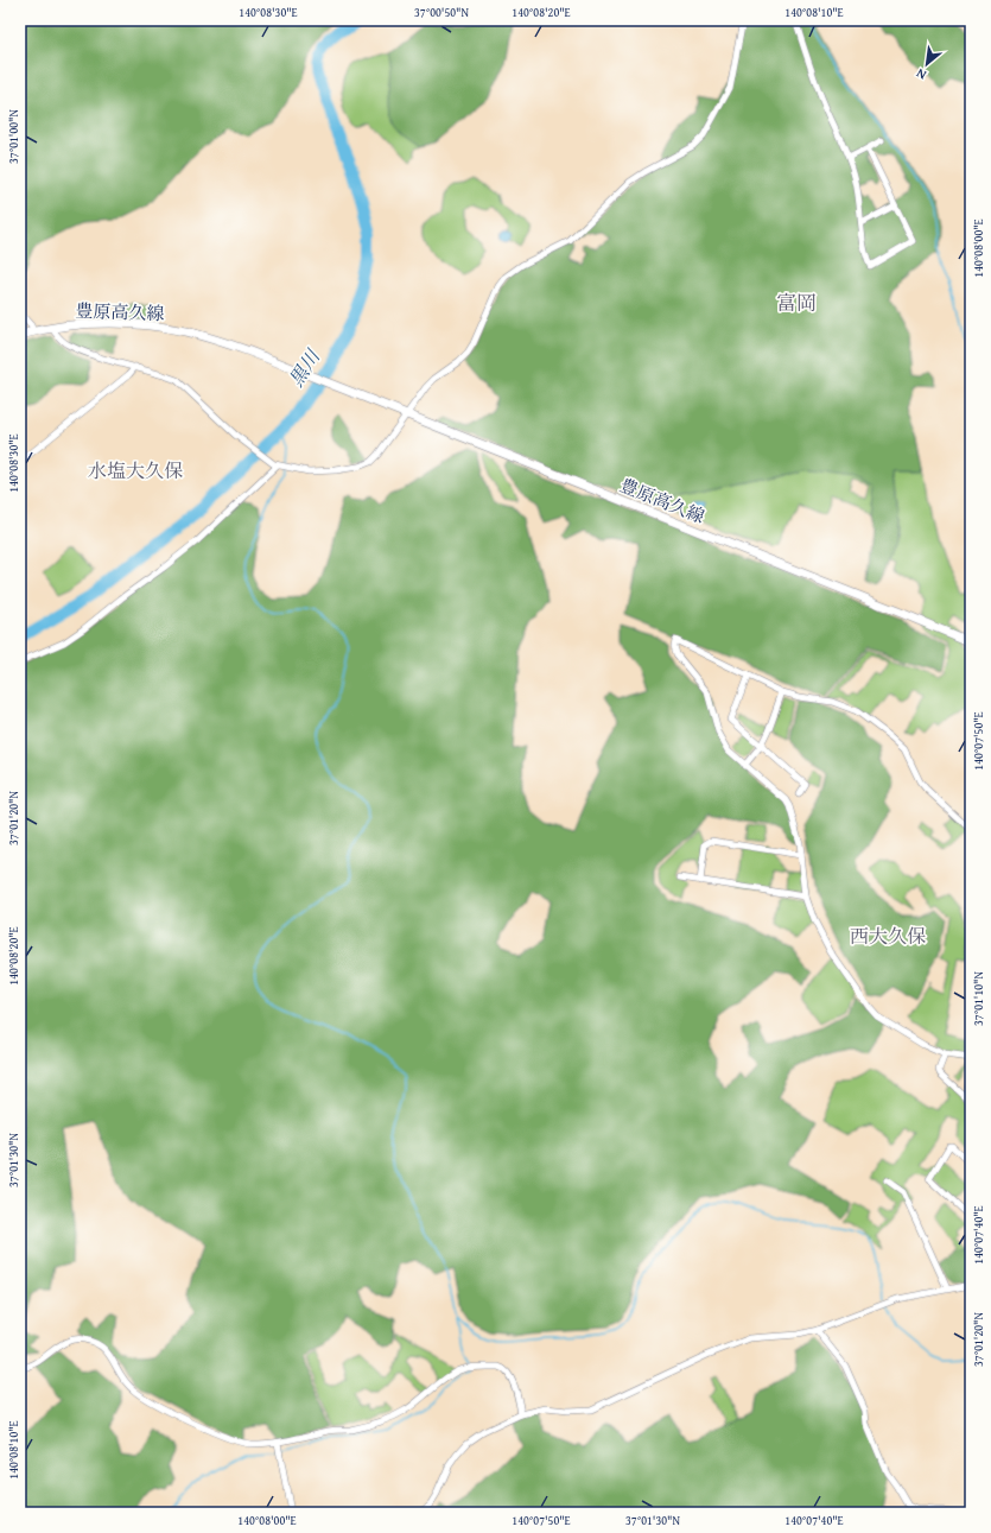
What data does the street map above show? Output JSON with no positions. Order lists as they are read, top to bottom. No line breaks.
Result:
{"streets":{"main road":["豊原高久線"]},"districts":["富岡","水塩大久保","西大久保"],"water":["黒川"],"north":"bottom left","coordinates":["140°08'30\"E","37°00'50\"N","140°08'20\"E","140°08'10\"E","37°01'00\"N","140°08'00\"E","140°07'50\"E","37°01'20\"N","37°01'10\"N","37°01'30\"N","140°07'40\"E"]}
